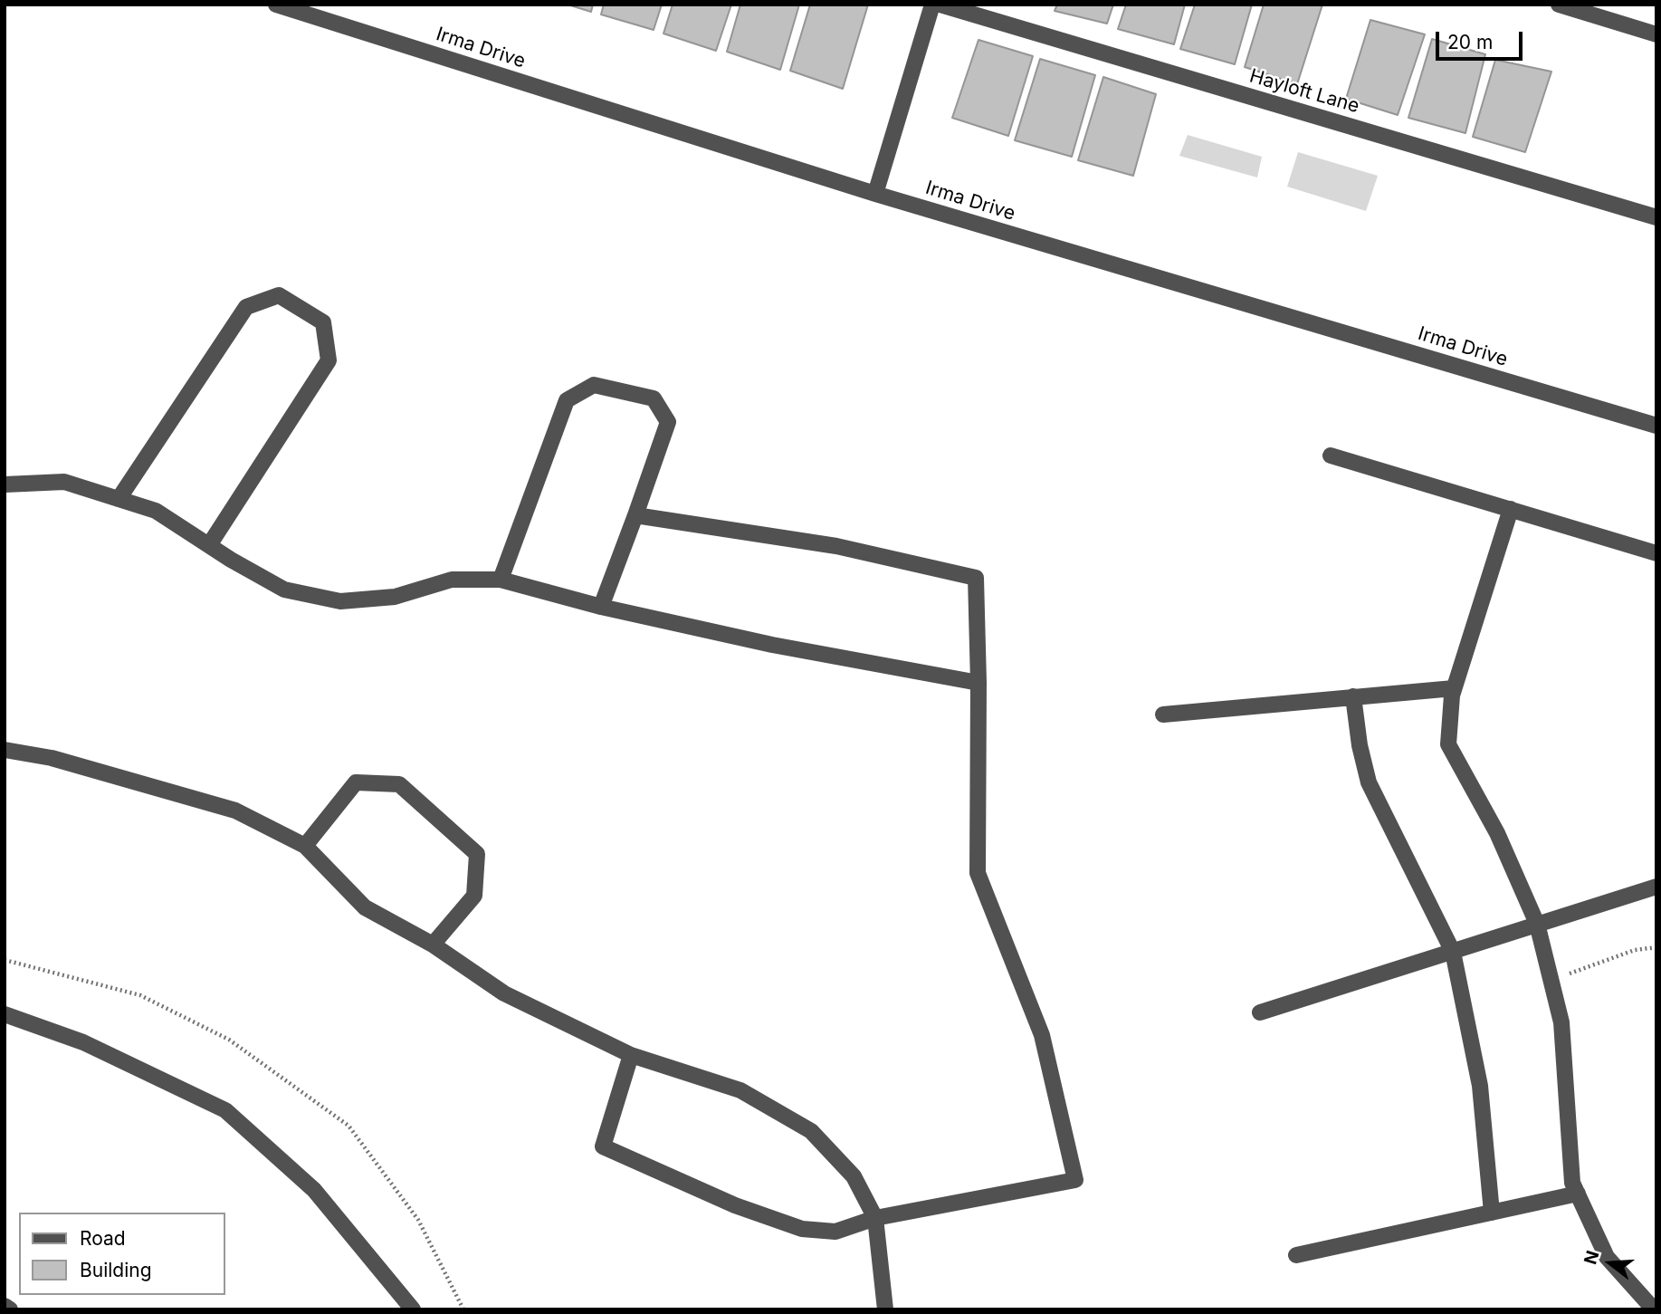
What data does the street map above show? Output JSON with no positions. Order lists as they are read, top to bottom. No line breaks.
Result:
{"streets":{"street":["Irma Drive","Hayloft Lane"]},"legend":["Road","Building"],"scale_bar":"20 m","north":"left"}
